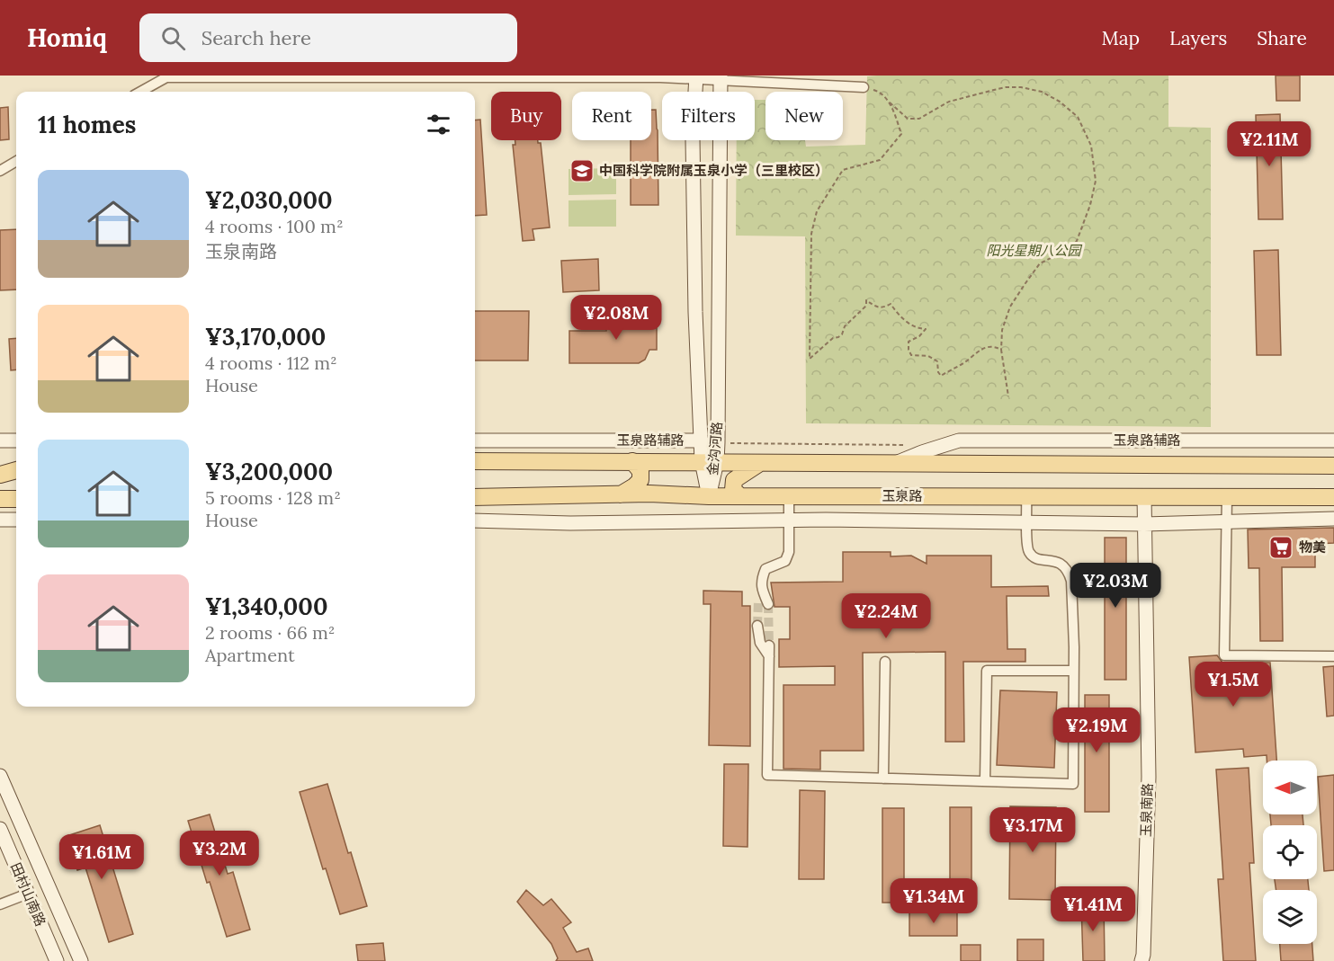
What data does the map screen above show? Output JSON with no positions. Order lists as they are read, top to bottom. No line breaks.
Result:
{"streets":{"main road":["玉泉路"],"street":["玉泉路辅路","金沟河路","玉泉南路","田村山南路"]},"crossings":[["玉泉路辅路","金沟河路"],["金沟河路","玉泉路"],["玉泉路","玉泉南路"]],"parks":["阳光星期八公园"],"places":{"school or university":["中国科学院附属玉泉小学（三里校区）"],"supermarket":["物美"]},"north":"left","page":{"header":"Homiq","search":"Search here","nav":["Map","Layers","Share"],"chip":["Buy","Rent","Filters","New"],"heading":"11 homes","price":["¥2.11M","¥2.08M","¥2.03M","¥2.24M","¥1.5M","¥2.19M","¥3.17M","¥3.2M","¥1.61M","¥1.34M","¥1.41M"],"list":[{"name":"¥2,030,000","note":"4 rooms · 100 m² · 玉泉南路"},{"name":"¥3,170,000","note":"4 rooms · 112 m² · House"},{"name":"¥3,200,000","note":"5 rooms · 128 m² · House"},{"name":"¥1,340,000","note":"2 rooms · 66 m² · Apartment"}]}}
